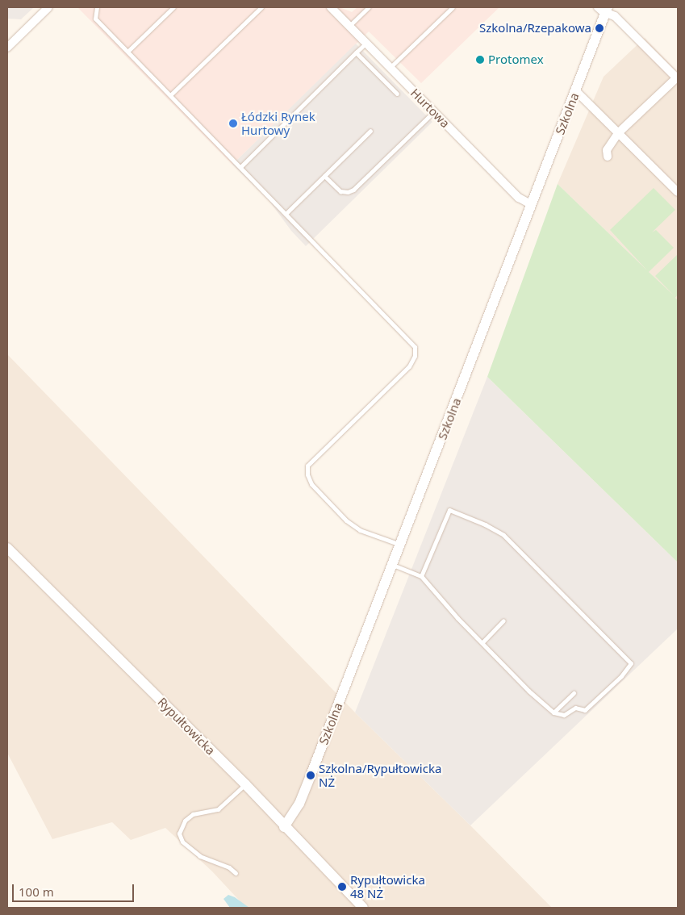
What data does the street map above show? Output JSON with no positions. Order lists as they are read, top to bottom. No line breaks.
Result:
{"streets":{"street":["Hurtowa","Szkolna","Rypułtowicka"]},"crossings":[["Hurtowa","Szkolna"],["Szkolna","Rypułtowicka"]],"places":["Szkolna/Rzepakowa","Protomex","Łódzki Rynek Hurtowy","Szkolna/Rypułtowicka NŻ","Rypułtowicka 48 NŻ"],"scale_bar":"100 m"}
